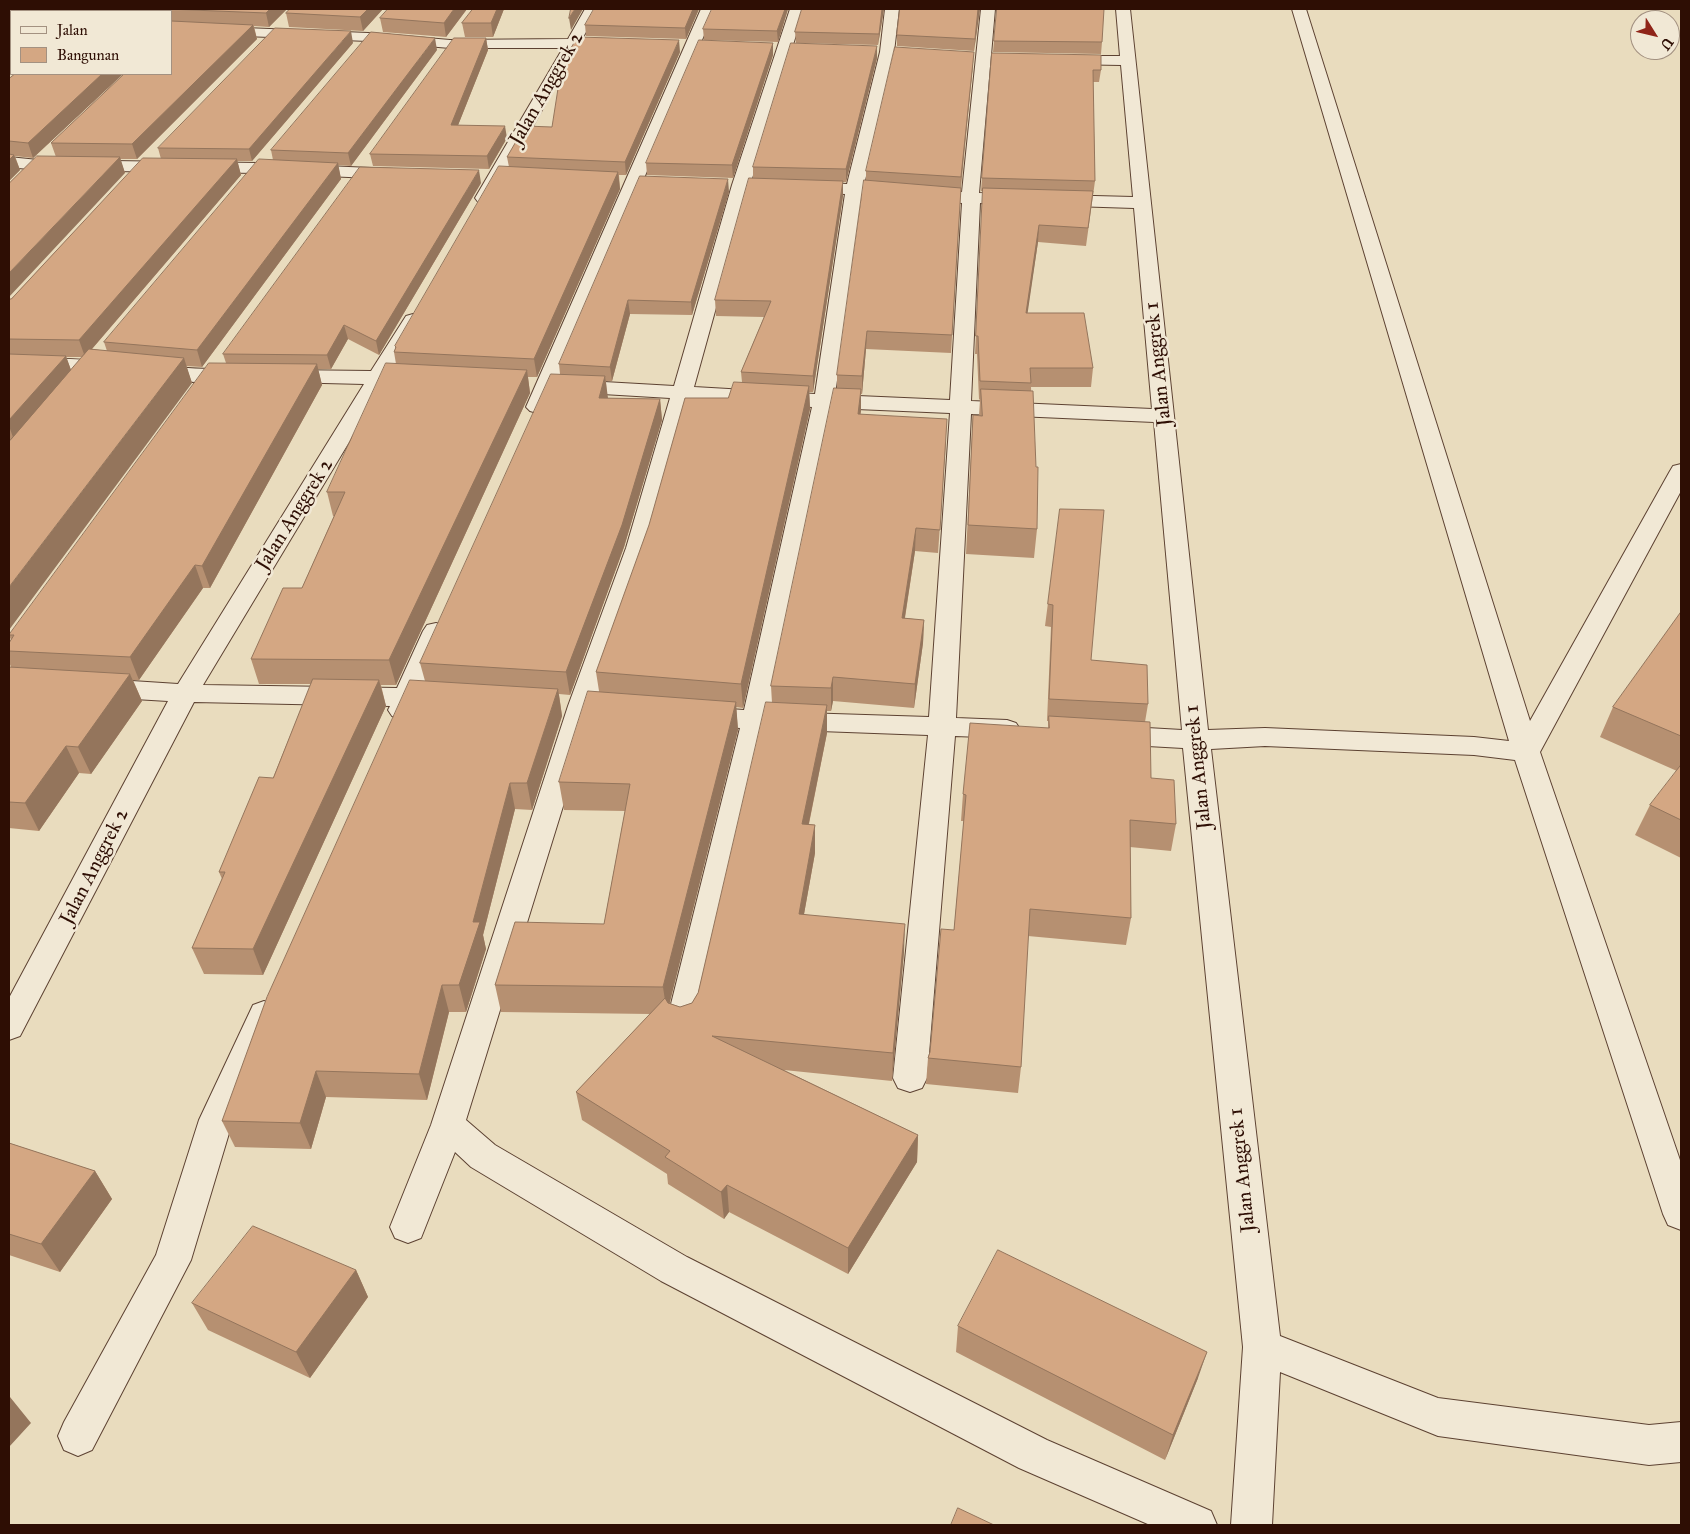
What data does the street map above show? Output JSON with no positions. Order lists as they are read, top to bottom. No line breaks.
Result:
{"streets":{"street":["Jalan Anggrek 2","Jalan Anggrek 1"]},"legend":["Jalan","Bangunan"],"north":"bottom right"}
